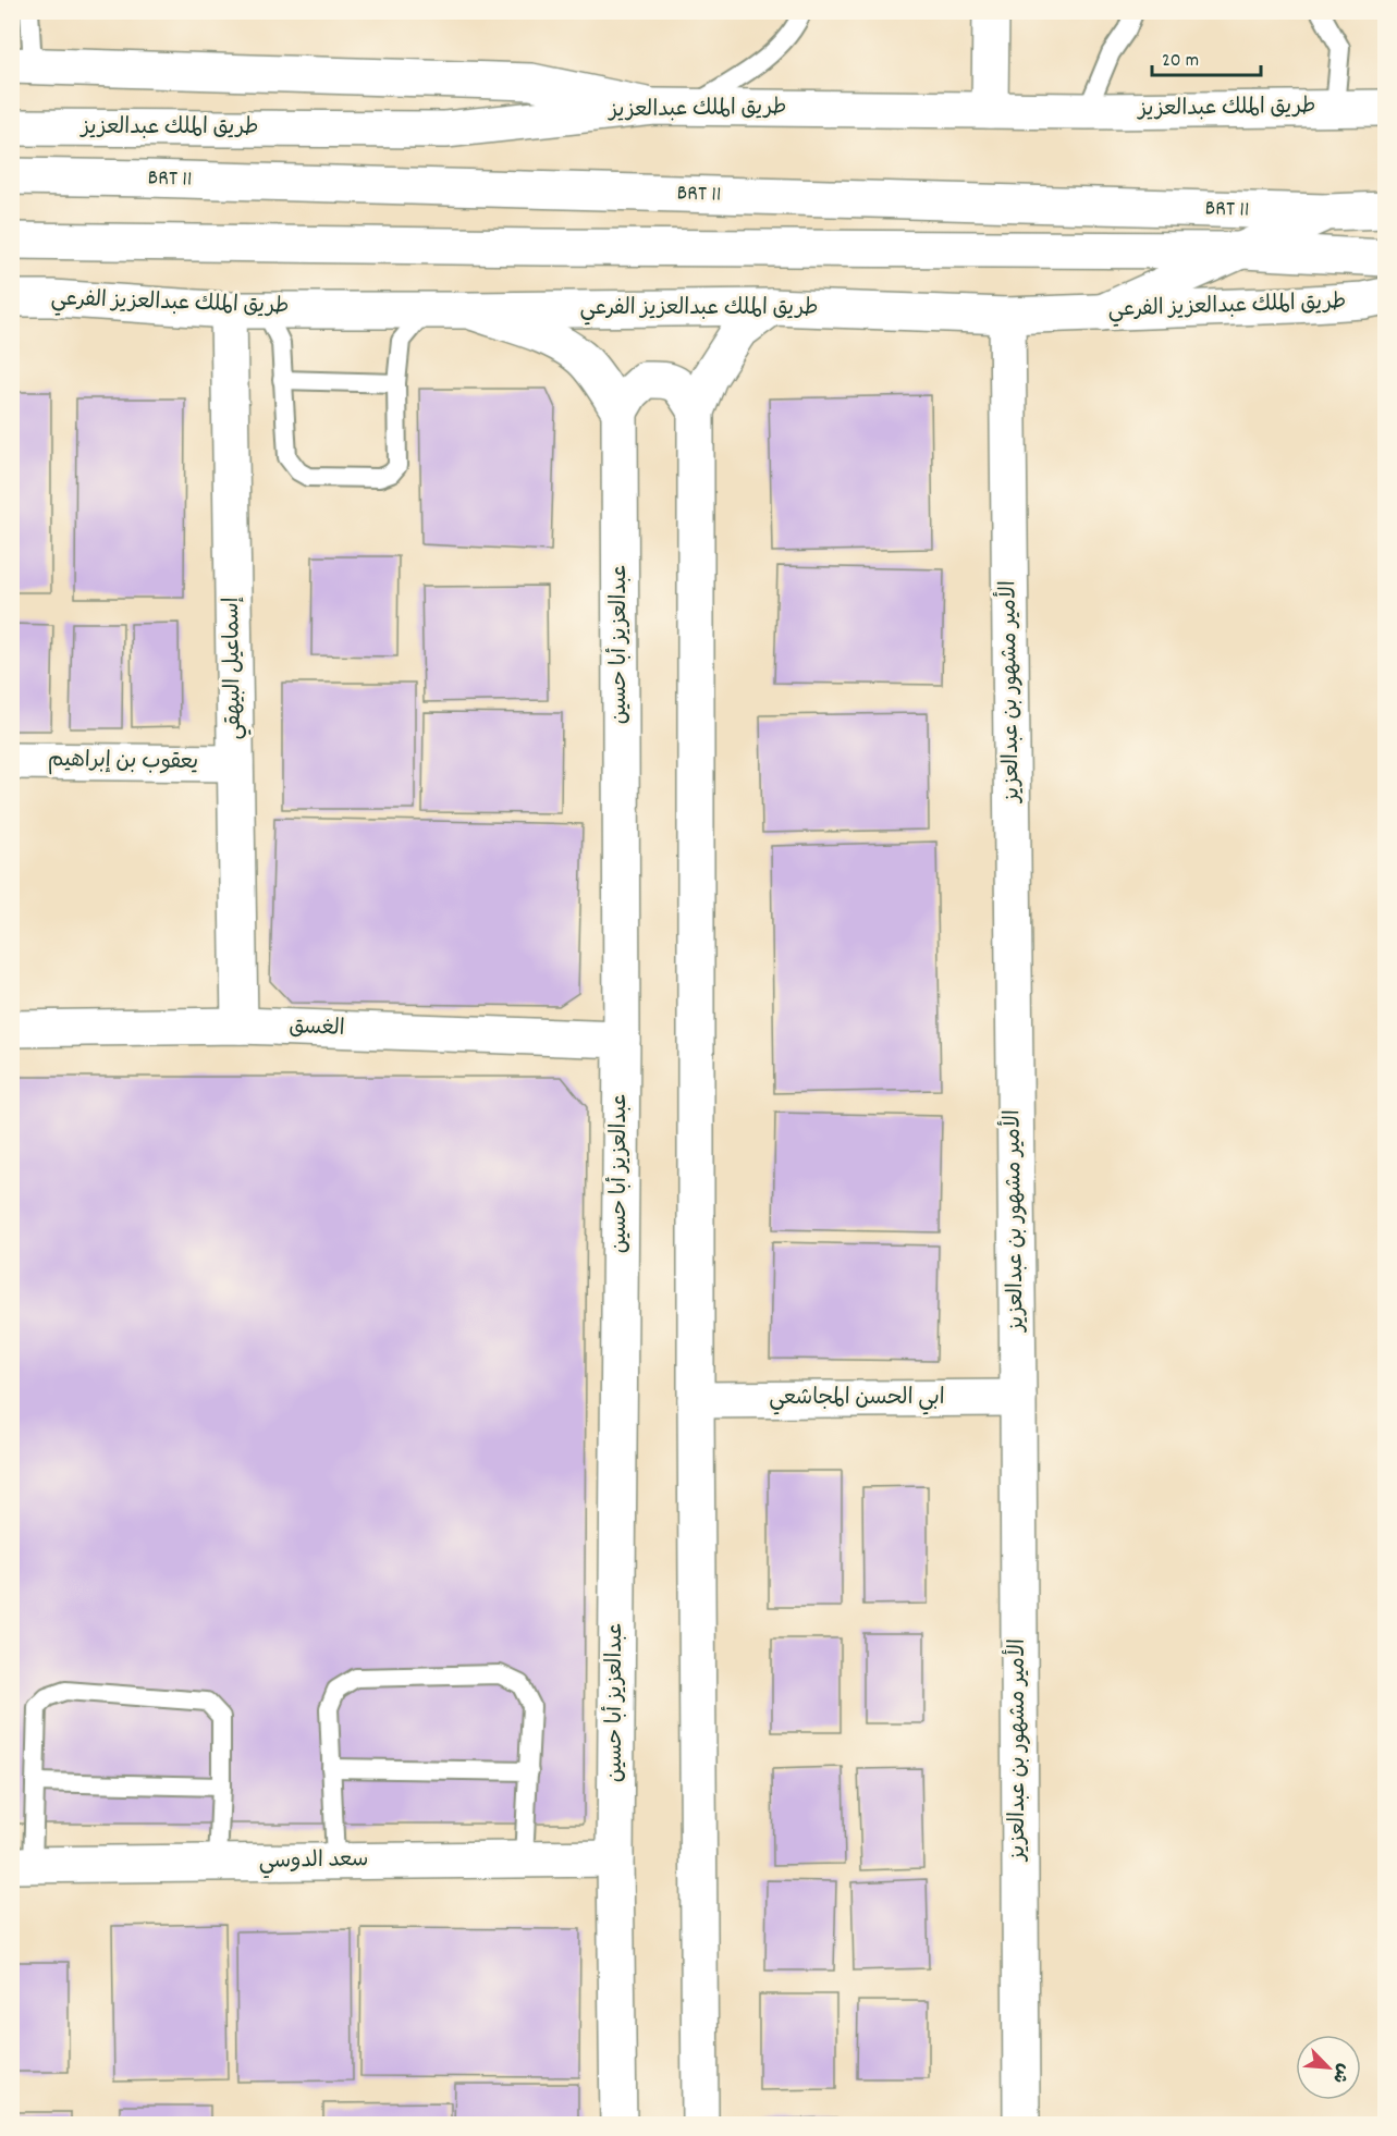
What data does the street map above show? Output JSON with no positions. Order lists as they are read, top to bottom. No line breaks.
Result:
{"streets":{"street":["طريق الملك عبدالعزيز","BRT 11","طريق الملك عبدالعزيز الفرعي","عبدالعزيز أبا حسين","إسماعيل البيهقي","الأمير مشهور بن عبدالعزيز","يعقوب بن إبراهيم","الغسق","ابي الحسن المجاشعي","سعد الدوسي"]},"crossings":[["طريق الملك عبدالعزيز الفرعي","إسماعيل البيهقي"],["طريق الملك عبدالعزيز الفرعي","الأمير مشهور بن عبدالعزيز"],["عبدالعزيز أبا حسين","الغسق"],["عبدالعزيز أبا حسين","سعد الدوسي"],["إسماعيل البيهقي","يعقوب بن إبراهيم"],["إسماعيل البيهقي","الغسق"],["الأمير مشهور بن عبدالعزيز","ابي الحسن المجاشعي"]],"scale_bar":"20 m","north":"bottom right"}
